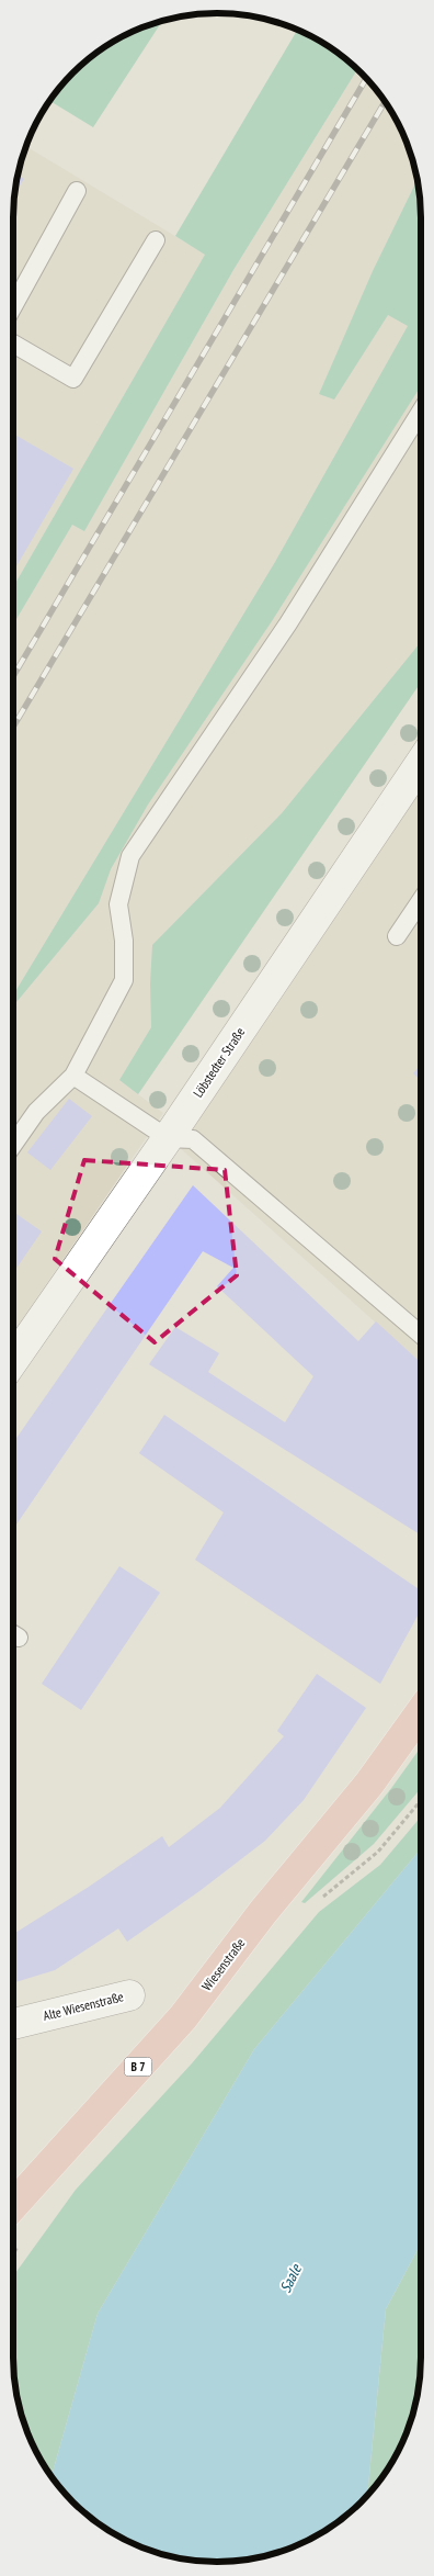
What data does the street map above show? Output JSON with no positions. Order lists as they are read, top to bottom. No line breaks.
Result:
{"streets":{"main road":["Wiesenstraße","B 7"],"street":["Löbstedter Straße","Alte Wiesenstraße"]},"water":["Saale"]}
